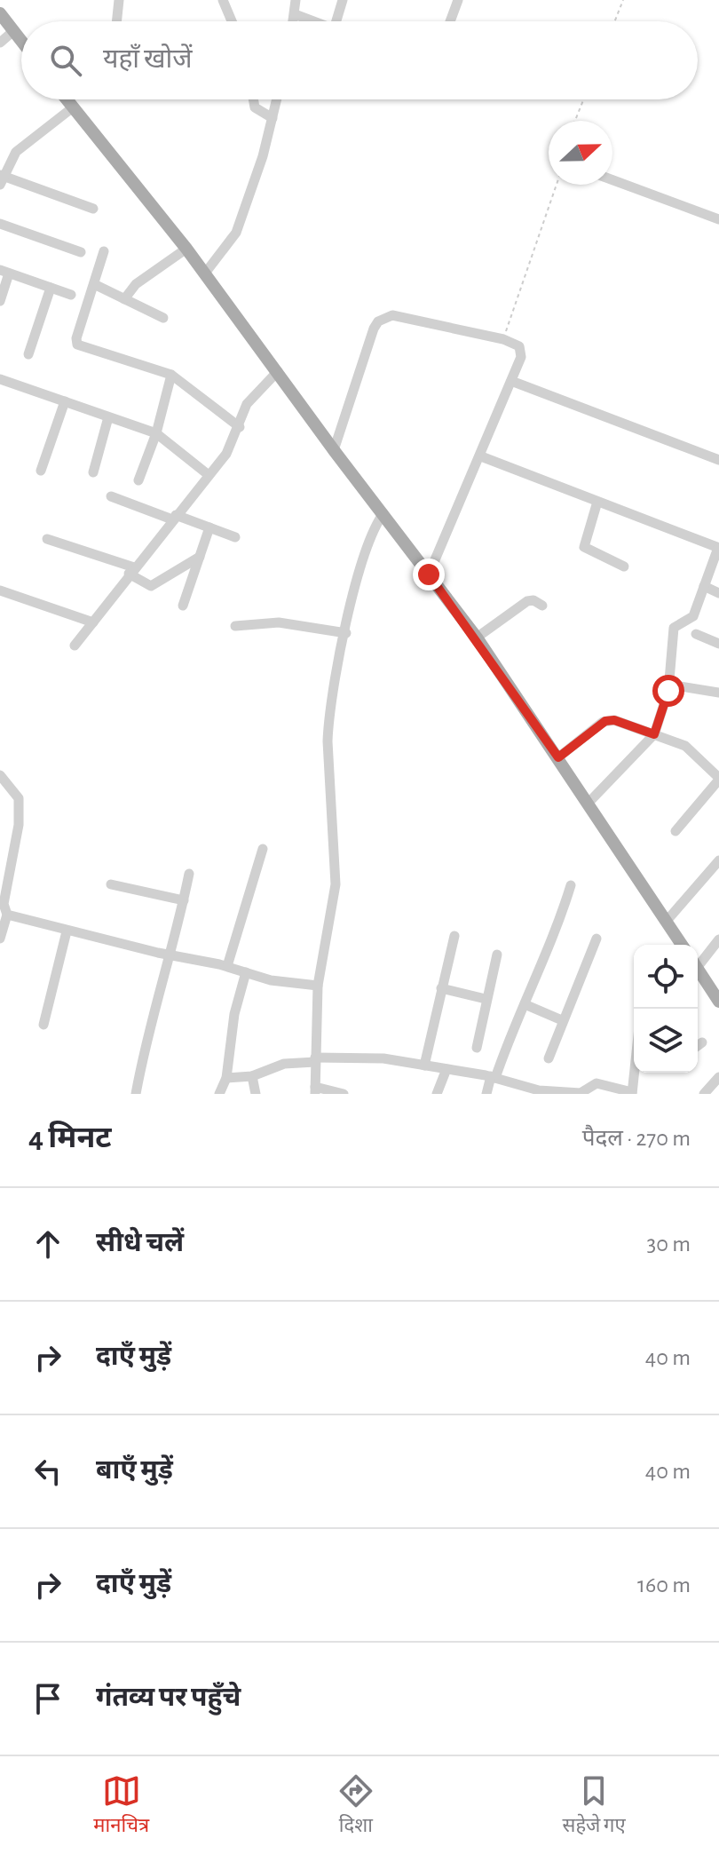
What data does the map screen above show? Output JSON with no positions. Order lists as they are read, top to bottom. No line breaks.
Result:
{"north":"right","page":{"search":"यहाँ खोजें","heading":["4 मिनट","पैदल · 270 m"],"list":[["सीधे चलें","30 m"],["दाएँ मुड़ें","40 m"],["बाएँ मुड़ें","40 m"],["दाएँ मुड़ें","160 m"],"गंतव्य पर पहुँचे"],"nav":["मानचित्र","दिशा","सहेजे गए"]}}
